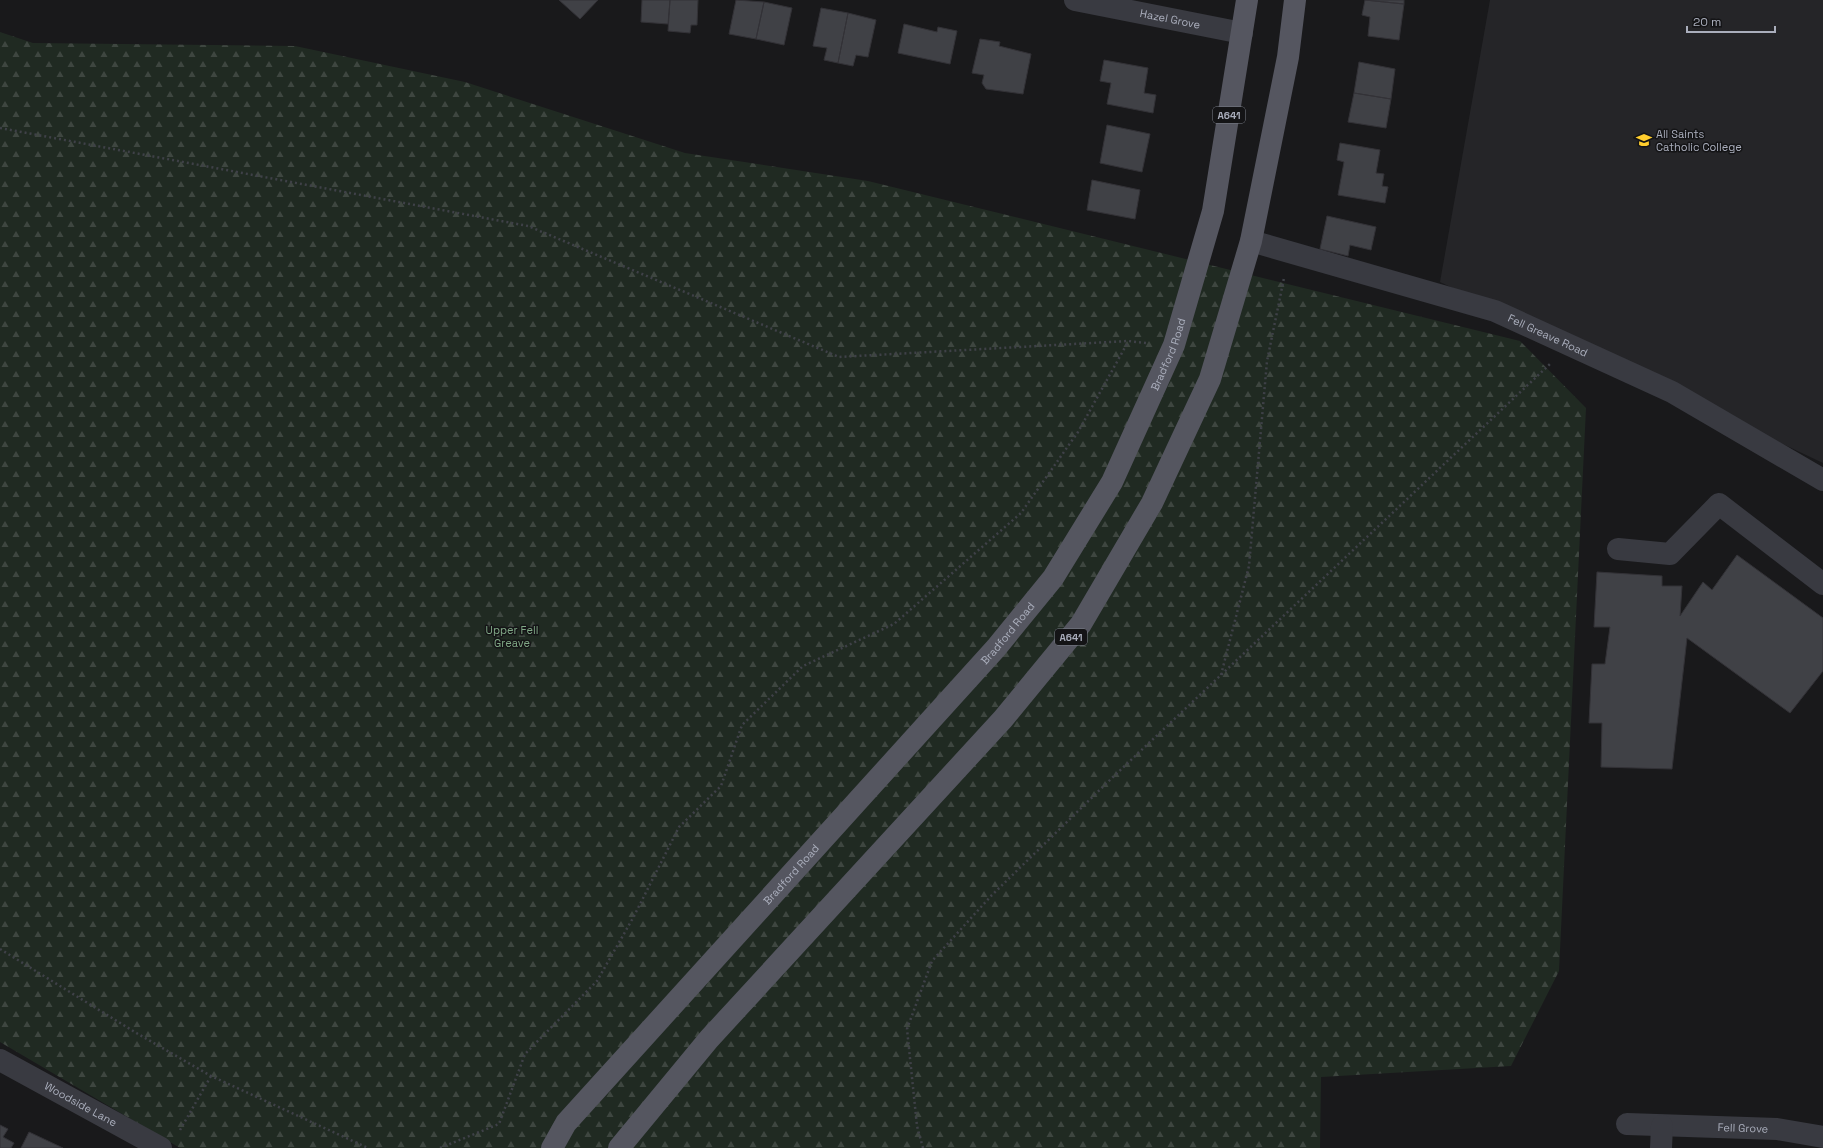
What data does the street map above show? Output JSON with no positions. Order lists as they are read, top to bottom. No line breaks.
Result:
{"streets":{"main road":["A641","Bradford Road"],"street":["Hazel Grove","Fell Greave Road","Woodside Lane","Fell Grove"]},"crossings":[["Hazel Grove","Bradford Road"],["A641","Fell Greave Road"]],"parks":["Upper Fell Greave"],"places":{"school or university":["All Saints Catholic College"]},"scale_bar":"20 m"}
